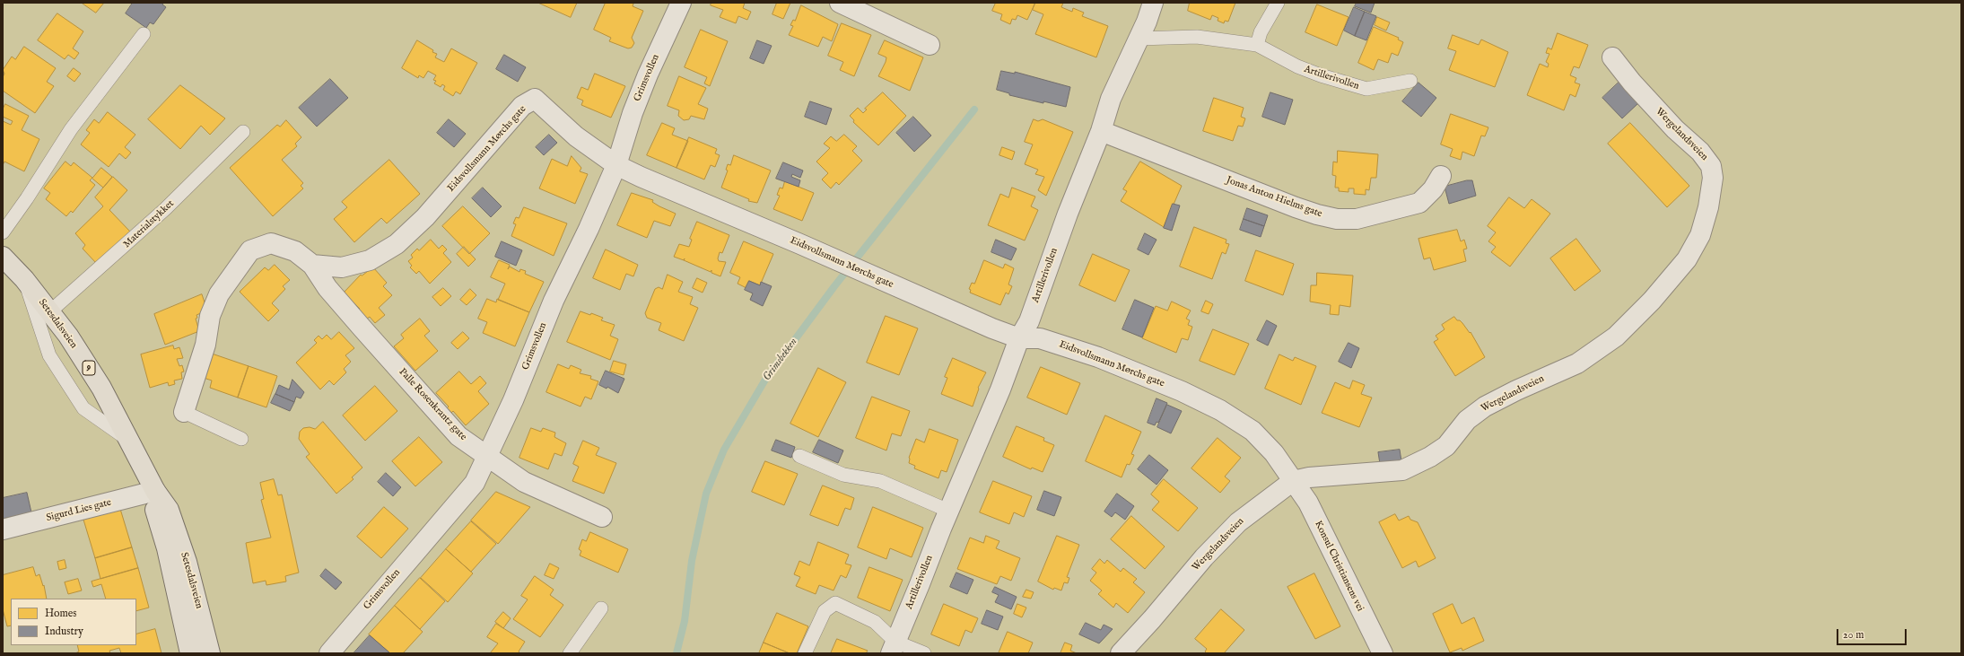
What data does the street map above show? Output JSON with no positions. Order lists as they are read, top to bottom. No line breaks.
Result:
{"streets":{"highway":["Setesdalsveien","9"],"street":["Grimsvollen","Artillerivollen","Wergelandsveien","Eidsvollsmann Mørchs gate","Jonas Anton Hielms gate","Palle Rosenkrantz gate","Sigurd Lies gate","Konsul Christiansens vei"],"lane":["Materialstykket"]},"crossings":[["Grimsvollen","Eidsvollsmann Mørchs gate"],["Grimsvollen","Palle Rosenkrantz gate"],["Artillerivollen","Eidsvollsmann Mørchs gate"],["Artillerivollen","Jonas Anton Hielms gate"],["Wergelandsveien","Eidsvollsmann Mørchs gate"],["Wergelandsveien","Konsul Christiansens vei"],["Eidsvollsmann Mørchs gate","Palle Rosenkrantz gate"],["Eidsvollsmann Mørchs gate","Konsul Christiansens vei"],["Materialstykket","Setesdalsveien"],["Setesdalsveien","Sigurd Lies gate"]],"water":["Grimsbekken"],"legend":["Homes","Industry"],"scale_bar":"20 m"}
